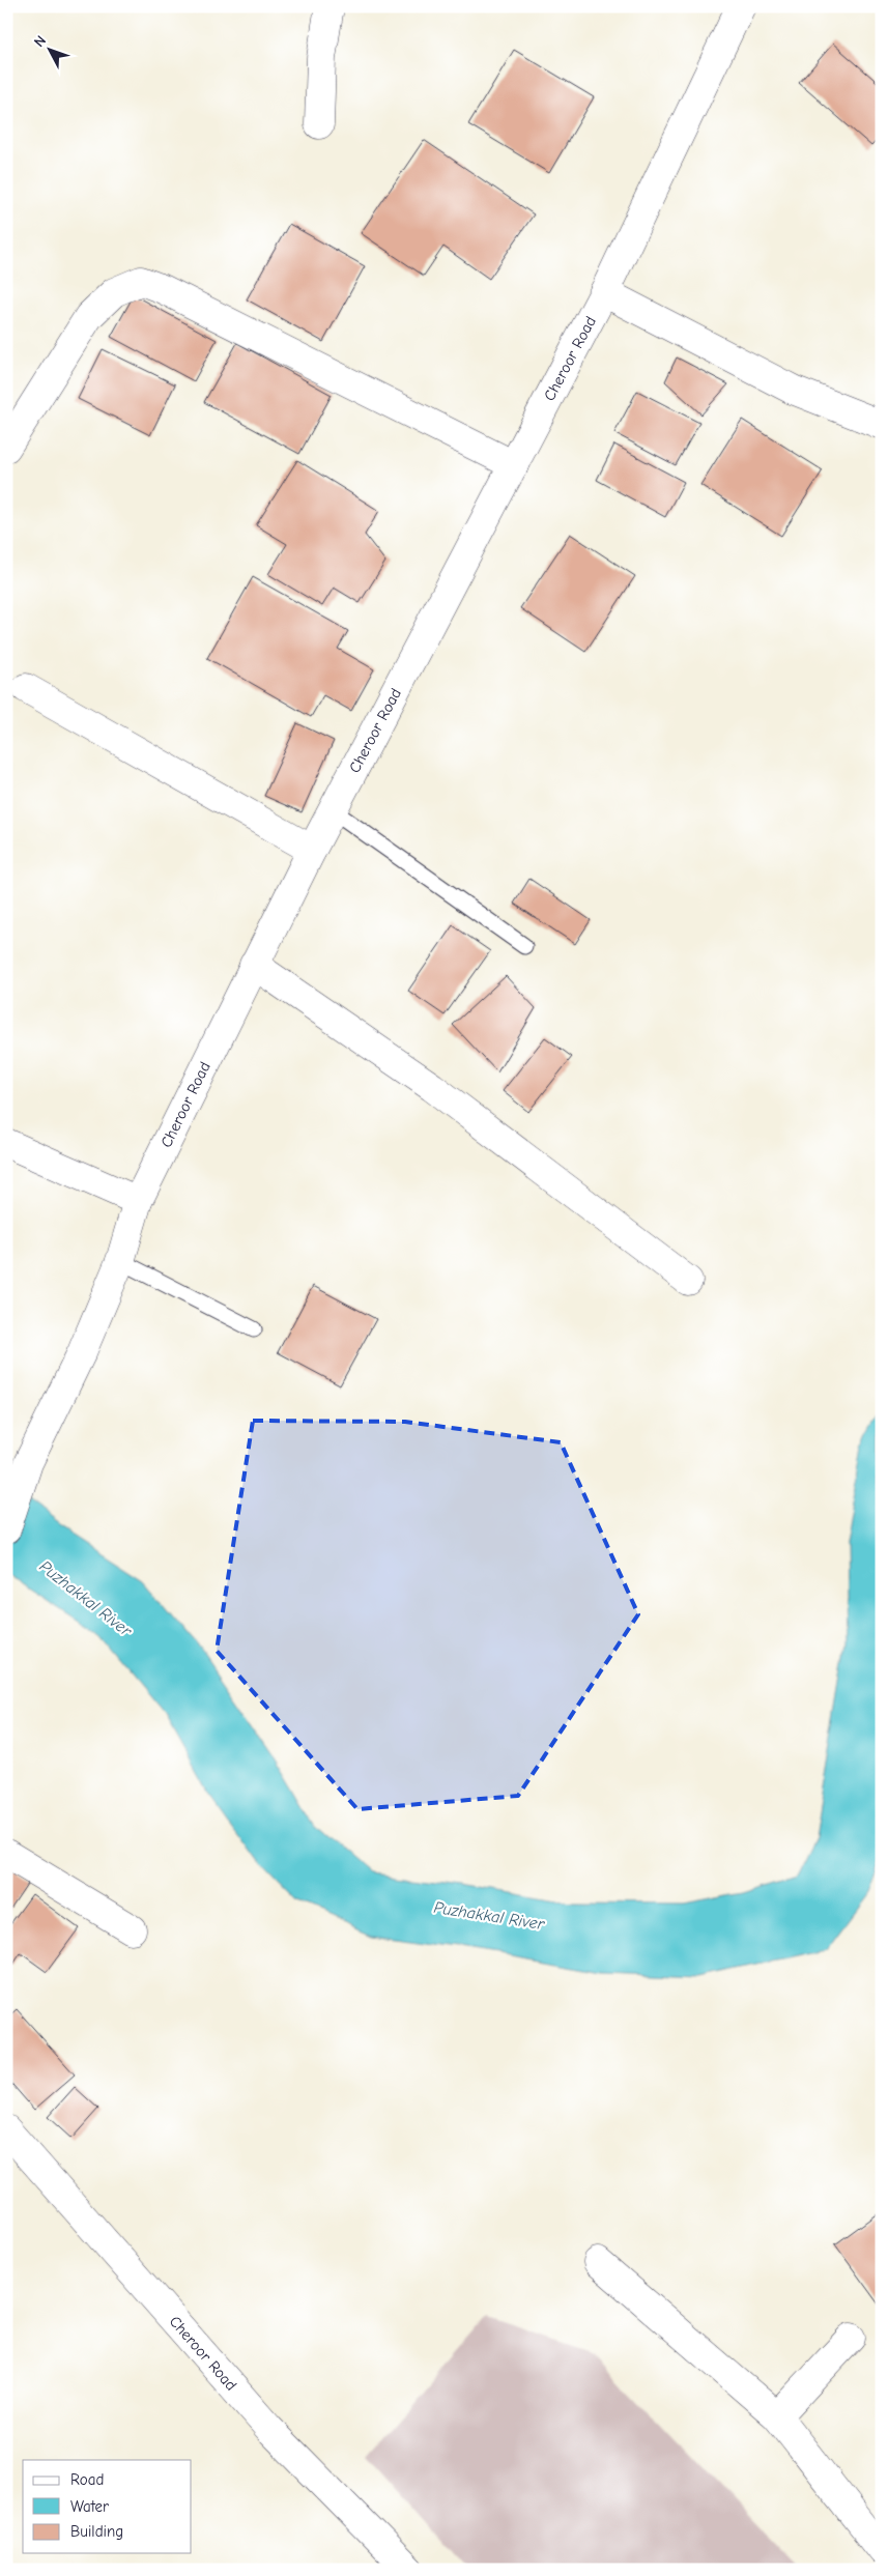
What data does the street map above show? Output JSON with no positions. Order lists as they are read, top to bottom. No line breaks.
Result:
{"streets":{"street":["Cheroor Road"]},"water":["Puzhakkal River"],"legend":["Road","Water","Building"],"north":"top left"}
